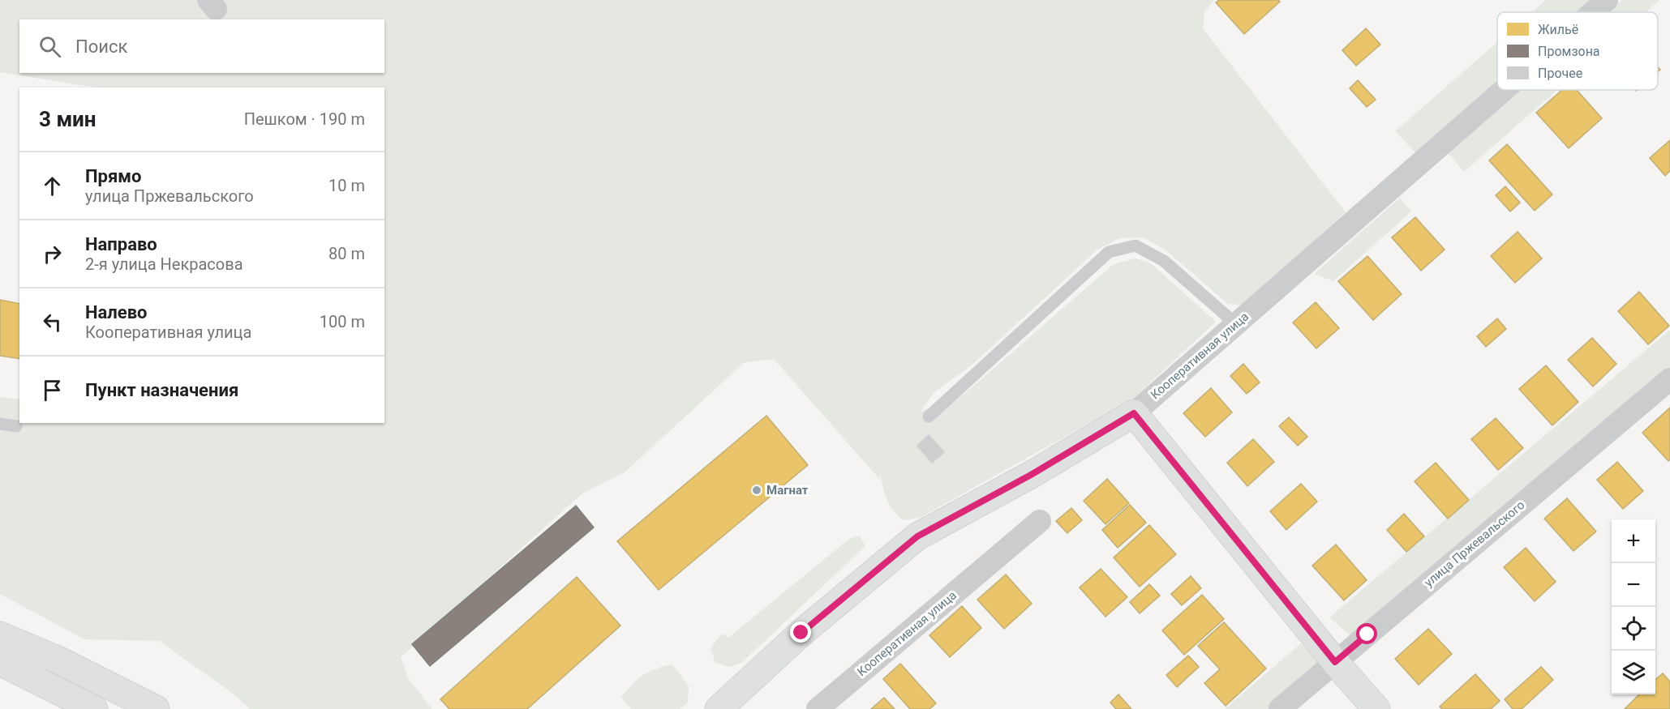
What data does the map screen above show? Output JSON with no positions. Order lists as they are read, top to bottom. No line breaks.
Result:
{"streets":{"main road":["Кооперативная улица"],"street":["улица Пржевальского"]},"places":["Магнат"],"legend":["Жильё","Промзона","Прочее"],"page":{"search":"Поиск","heading":["3 мин","Пешком · 190 m"],"list":[["Прямо","улица Пржевальского","10 m"],["Направо","2-я улица Некрасова","80 m"],["Налево","Кооперативная улица","100 m"],"Пункт назначения"],"map_buttons":["+","−"]}}
